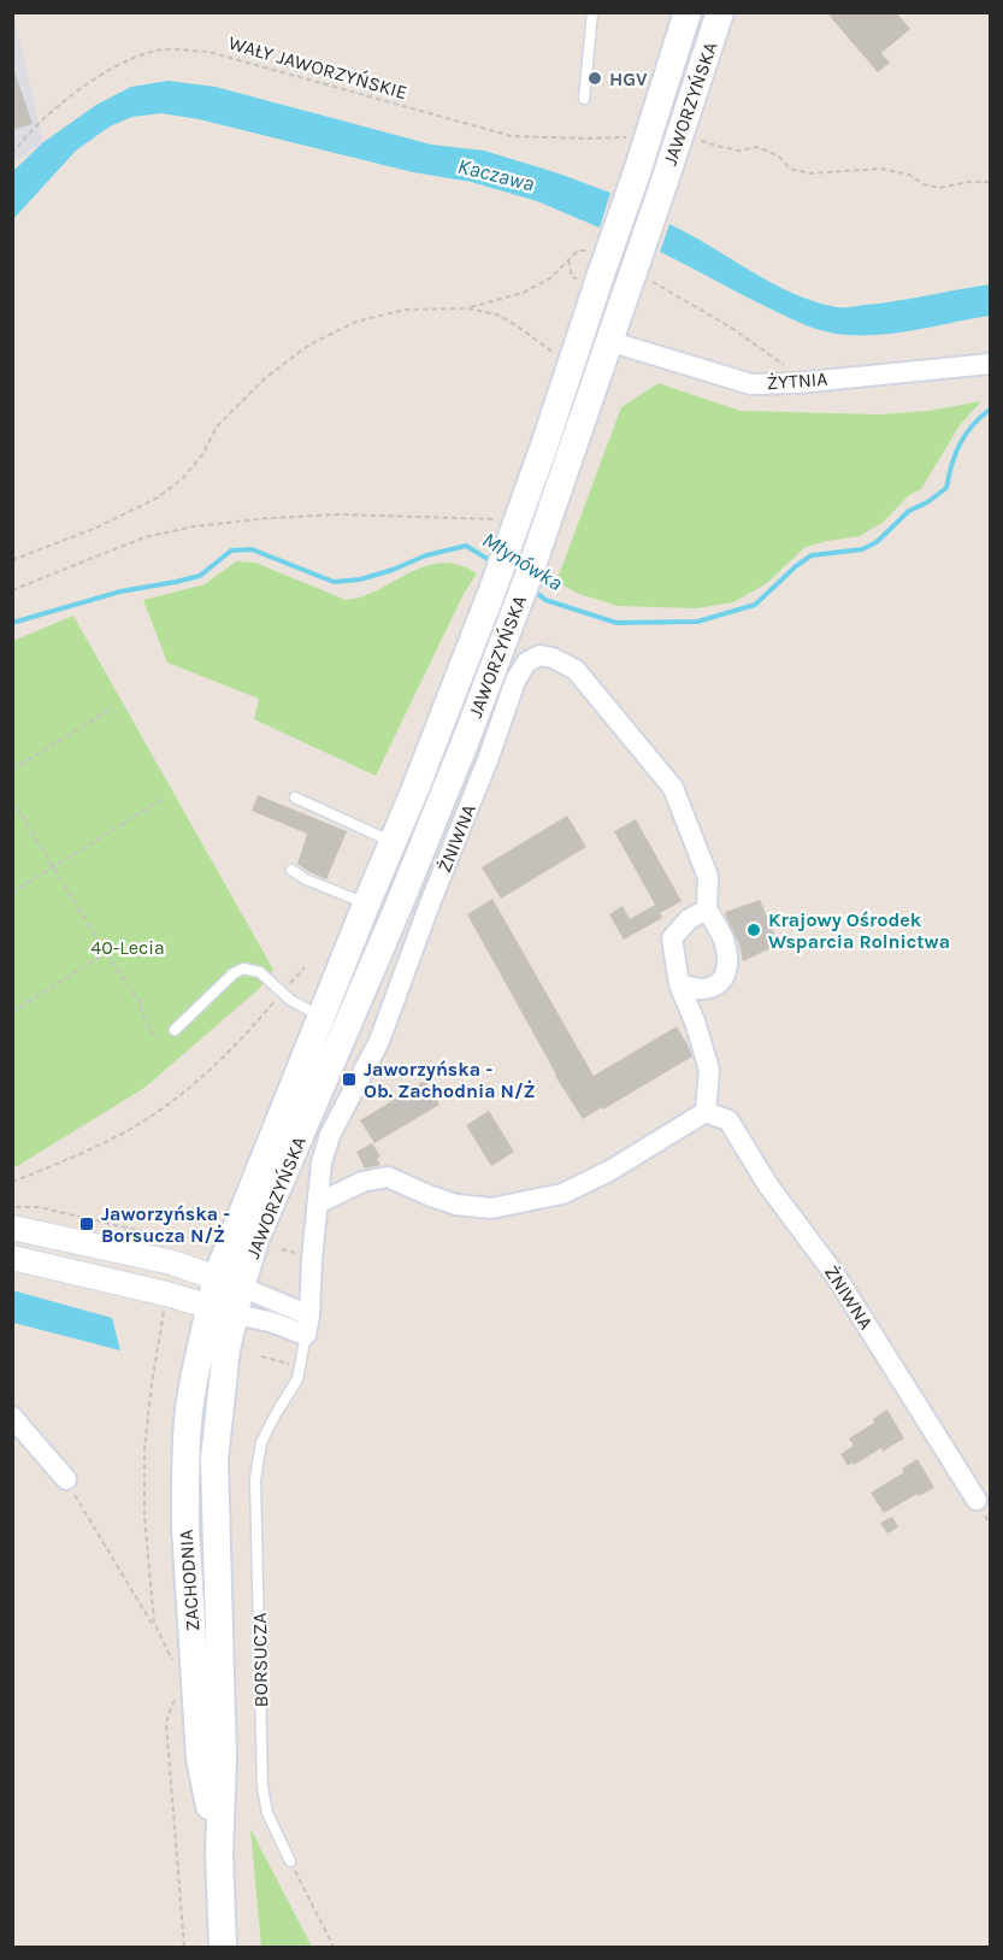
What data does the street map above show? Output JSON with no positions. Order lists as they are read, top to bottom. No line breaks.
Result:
{"streets":{"main road":["JAWORZYŃSKA","ZACHODNIA"],"street":["ŻYTNIA","ŻNIWNA"],"lane":["BORSUCZA"],"path":["WAŁY JAWORZYŃSKIE"]},"crossings":[["WAŁY JAWORZYŃSKIE","JAWORZYŃSKA"],["JAWORZYŃSKA","ŻYTNIA"],["JAWORZYŃSKA","ZACHODNIA"],["ŻNIWNA","BORSUCZA"]],"water":["Kaczawa","Młynówka"],"parks":["40-Lecia"],"places":{"other":["HGV","Krajowy Ośrodek Wsparcia Rolnictwa"],"transit":["Jaworzyńska - Ob. Zachodnia N/Ż","Jaworzyńska - Borsucza N/Ż"]}}
